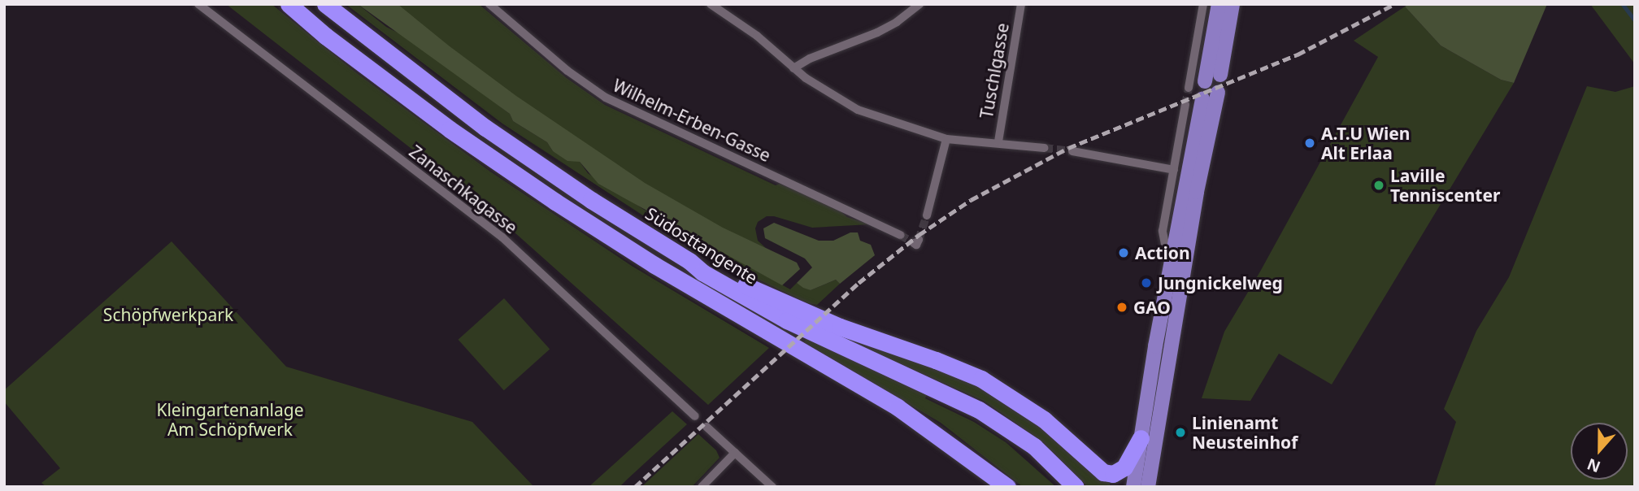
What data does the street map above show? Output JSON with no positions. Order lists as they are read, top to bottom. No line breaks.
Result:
{"streets":{"highway":["Südosttangente"],"street":["Tuschlgasse","Wilhelm-Erben-Gasse","Zanaschkagasse"]},"parks":["Schöpfwerkpark","Kleingartenanlage Am Schöpfwerk"],"places":["A.T.U Wien Alt Erlaa","Laville Tenniscenter","Action","Jungnickelweg","GAO","Linienamt Neusteinhof"],"north":"bottom"}
